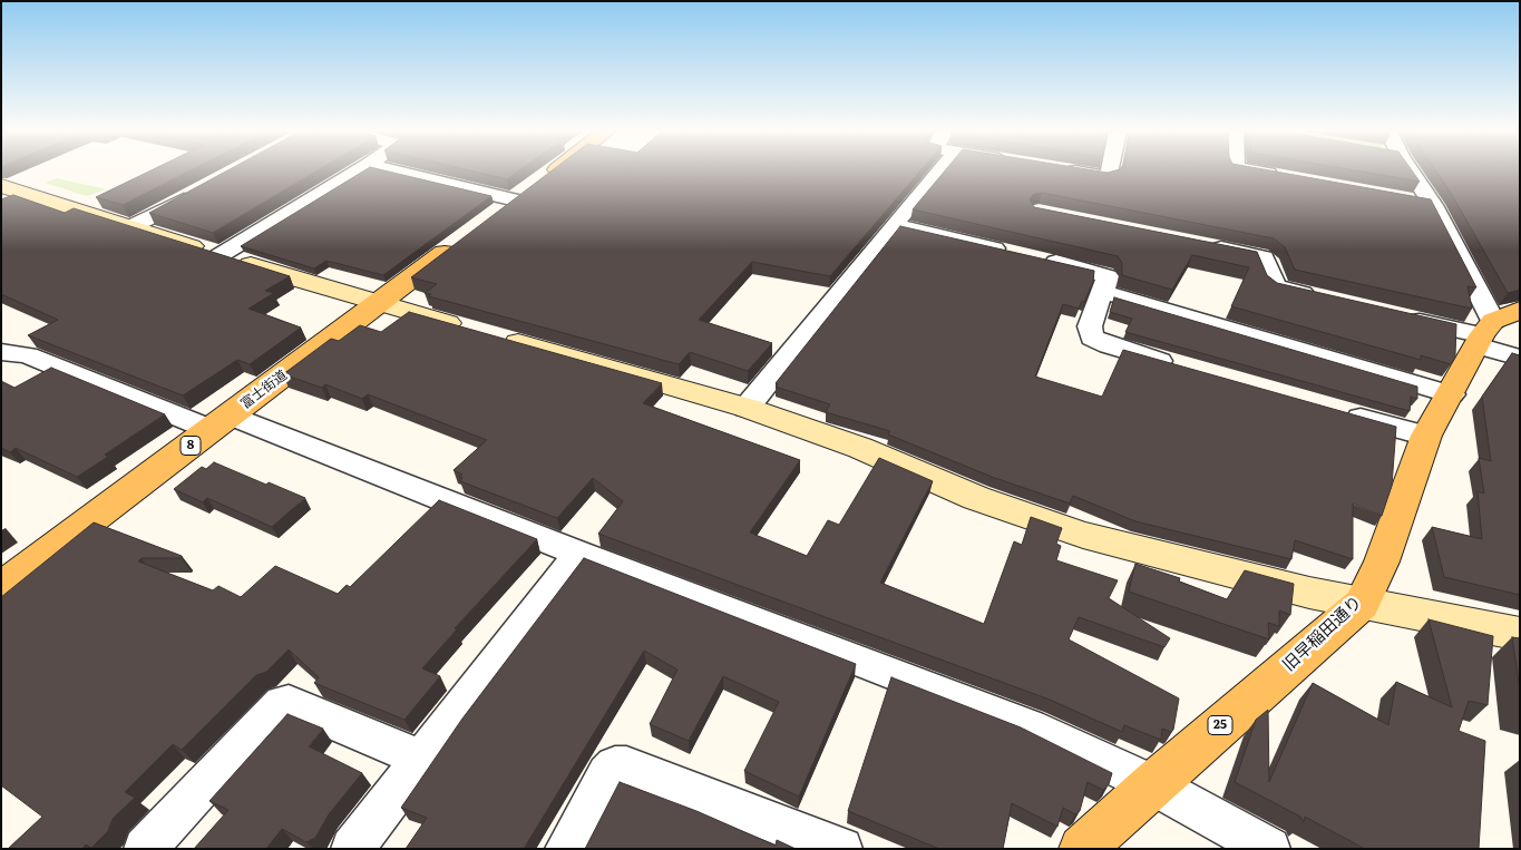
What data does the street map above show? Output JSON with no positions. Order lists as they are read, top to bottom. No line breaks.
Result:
{"streets":{"main road":["富士街道","8","旧早稲田通り","25"]}}
